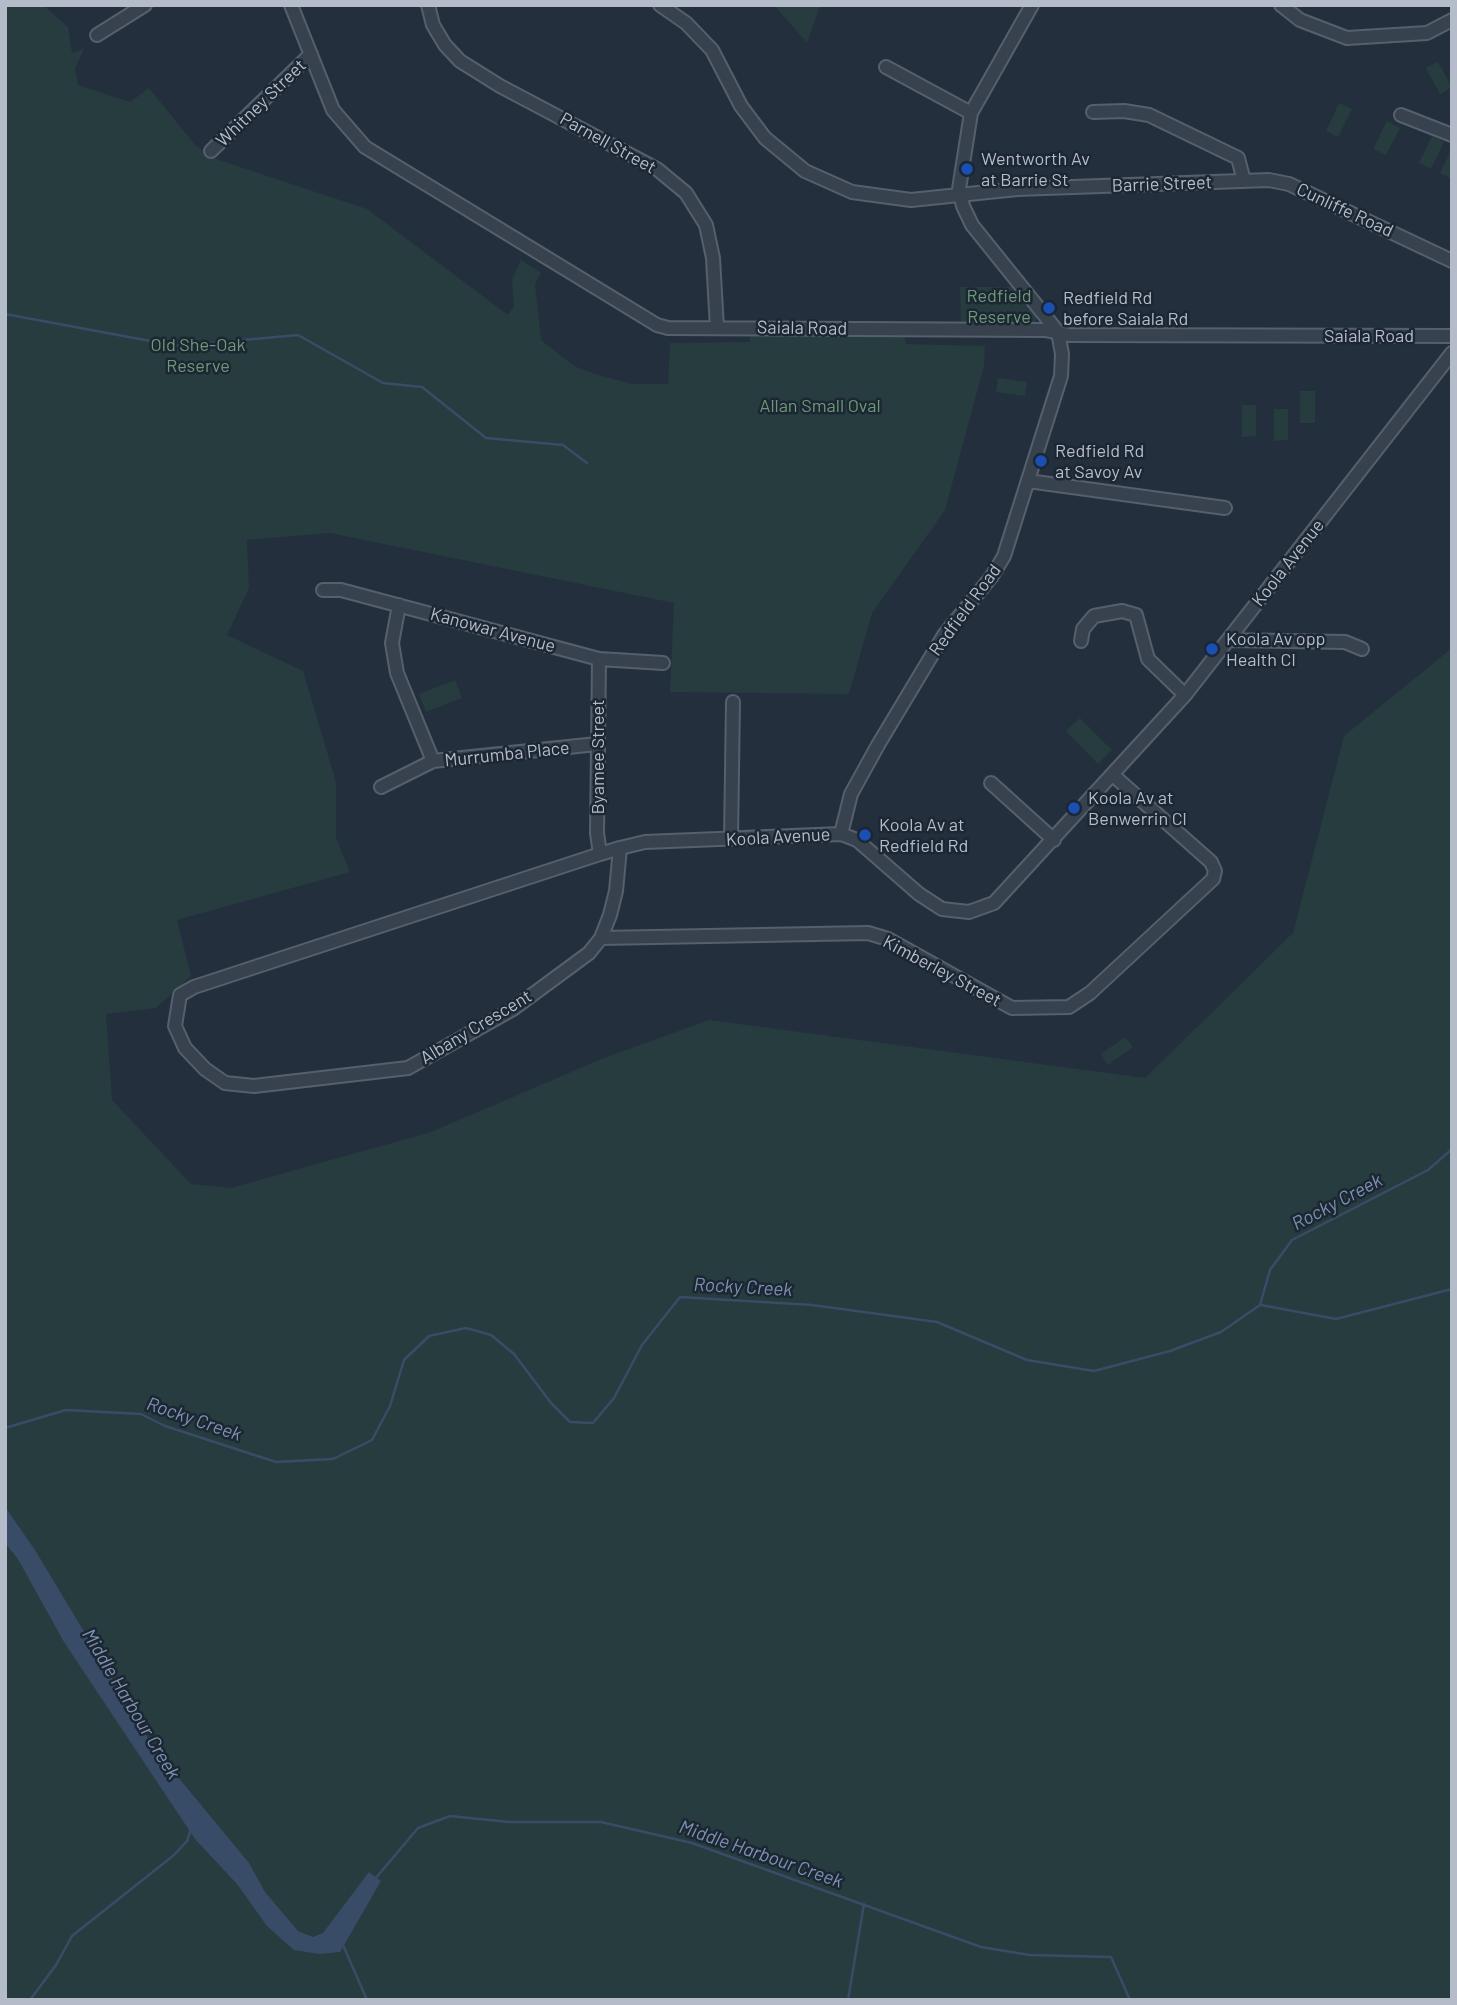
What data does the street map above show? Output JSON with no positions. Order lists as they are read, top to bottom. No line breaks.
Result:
{"streets":{"street":["Whitney Street","Parnell Street","Barrie Street","Cunliffe Road","Saiala Road","Koola Avenue","Redfield Road","Kanowar Avenue","Murrumba Place","Byamee Street","Kimberley Street","Albany Crescent"]},"crossings":[["Whitney Street","Saiala Road"],["Parnell Street","Saiala Road"],["Barrie Street","Cunliffe Road"],["Saiala Road","Redfield Road"],["Koola Avenue","Redfield Road"],["Koola Avenue","Byamee Street"],["Koola Avenue","Kimberley Street"],["Koola Avenue","Albany Crescent"],["Kanowar Avenue","Byamee Street"],["Murrumba Place","Byamee Street"],["Kimberley Street","Albany Crescent"]],"water":["Rocky Creek","Middle Harbour Creek"],"parks":["Redfield Reserve","Old She-Oak Reserve","Allan Small Oval"],"places":["Wentworth Av at Barrie St","Redfield Rd before Saiala Rd","Redfield Rd at Savoy Av","Koola Av opp Health Cl","Koola Av at Benwerrin Cl","Koola Av at Redfield Rd"]}
